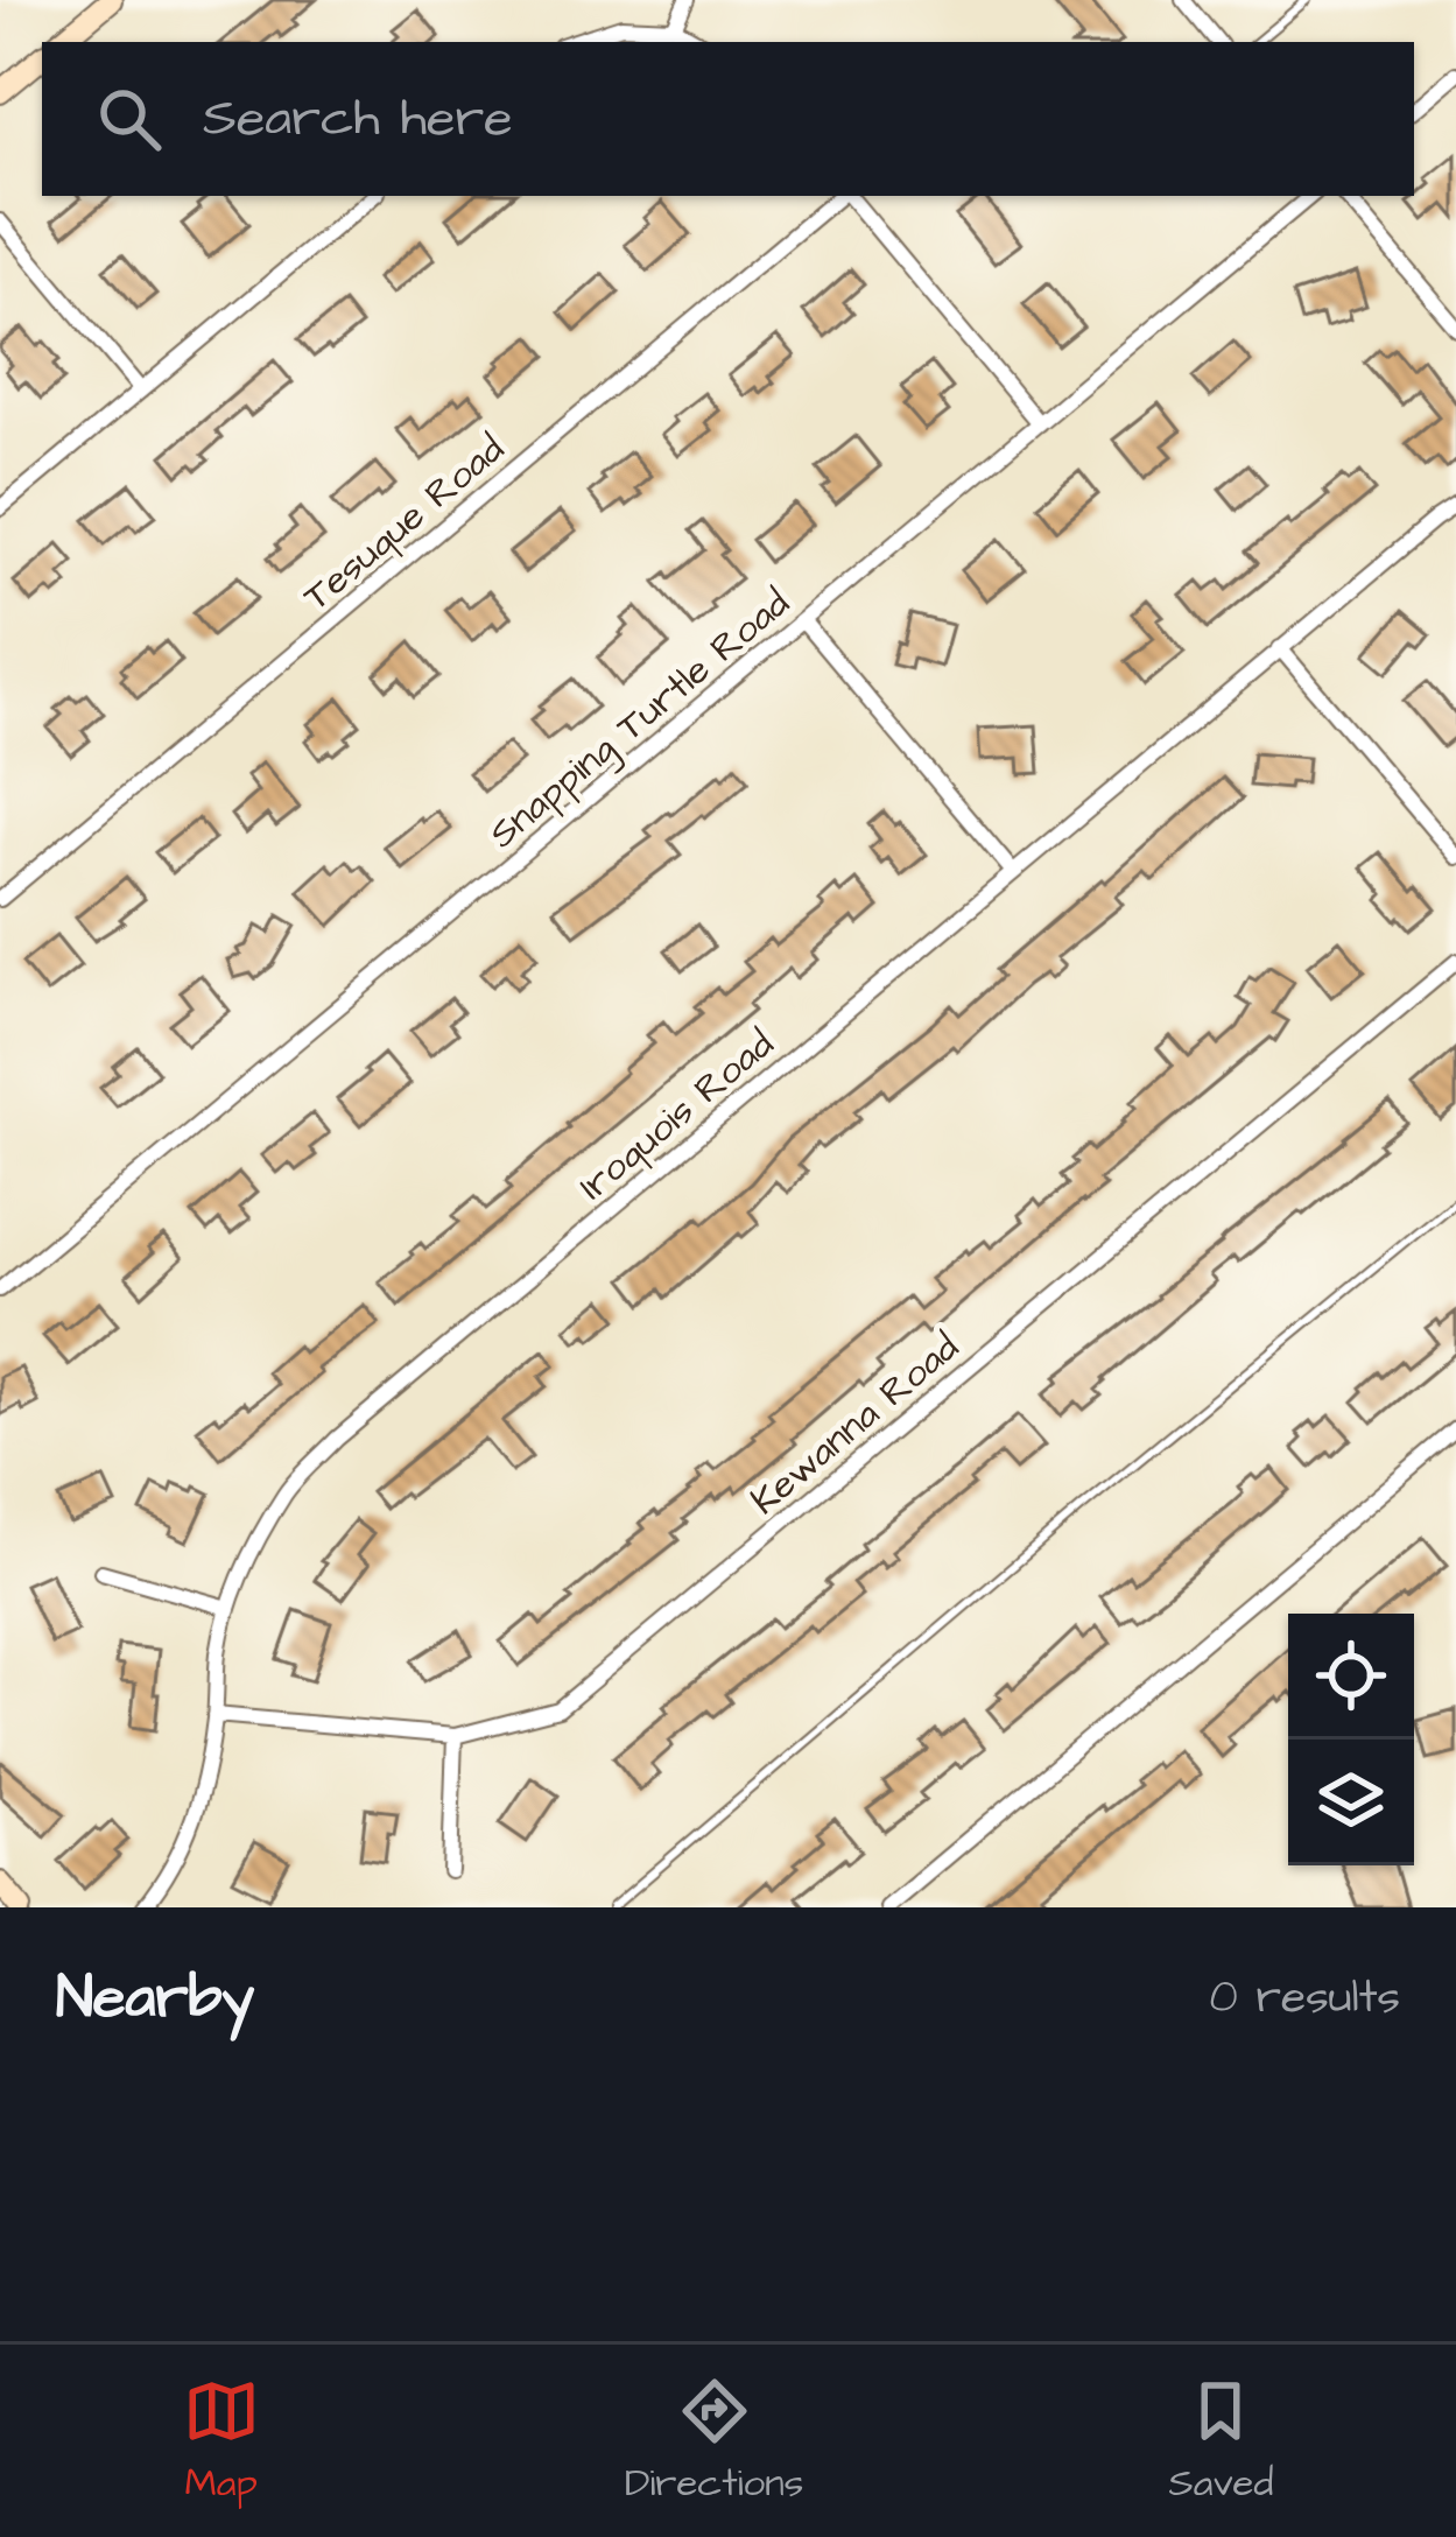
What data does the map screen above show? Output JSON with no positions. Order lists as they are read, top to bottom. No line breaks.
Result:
{"streets":{"street":["Tesuque Road","Snapping Turtle Road","Iroquois Road","Kewanna Road"]},"crossings":[["Iroquois Road","Kewanna Road"]],"page":{"search":"Search here","heading":["Nearby","0 results"],"nav":["Map","Directions","Saved"]}}
